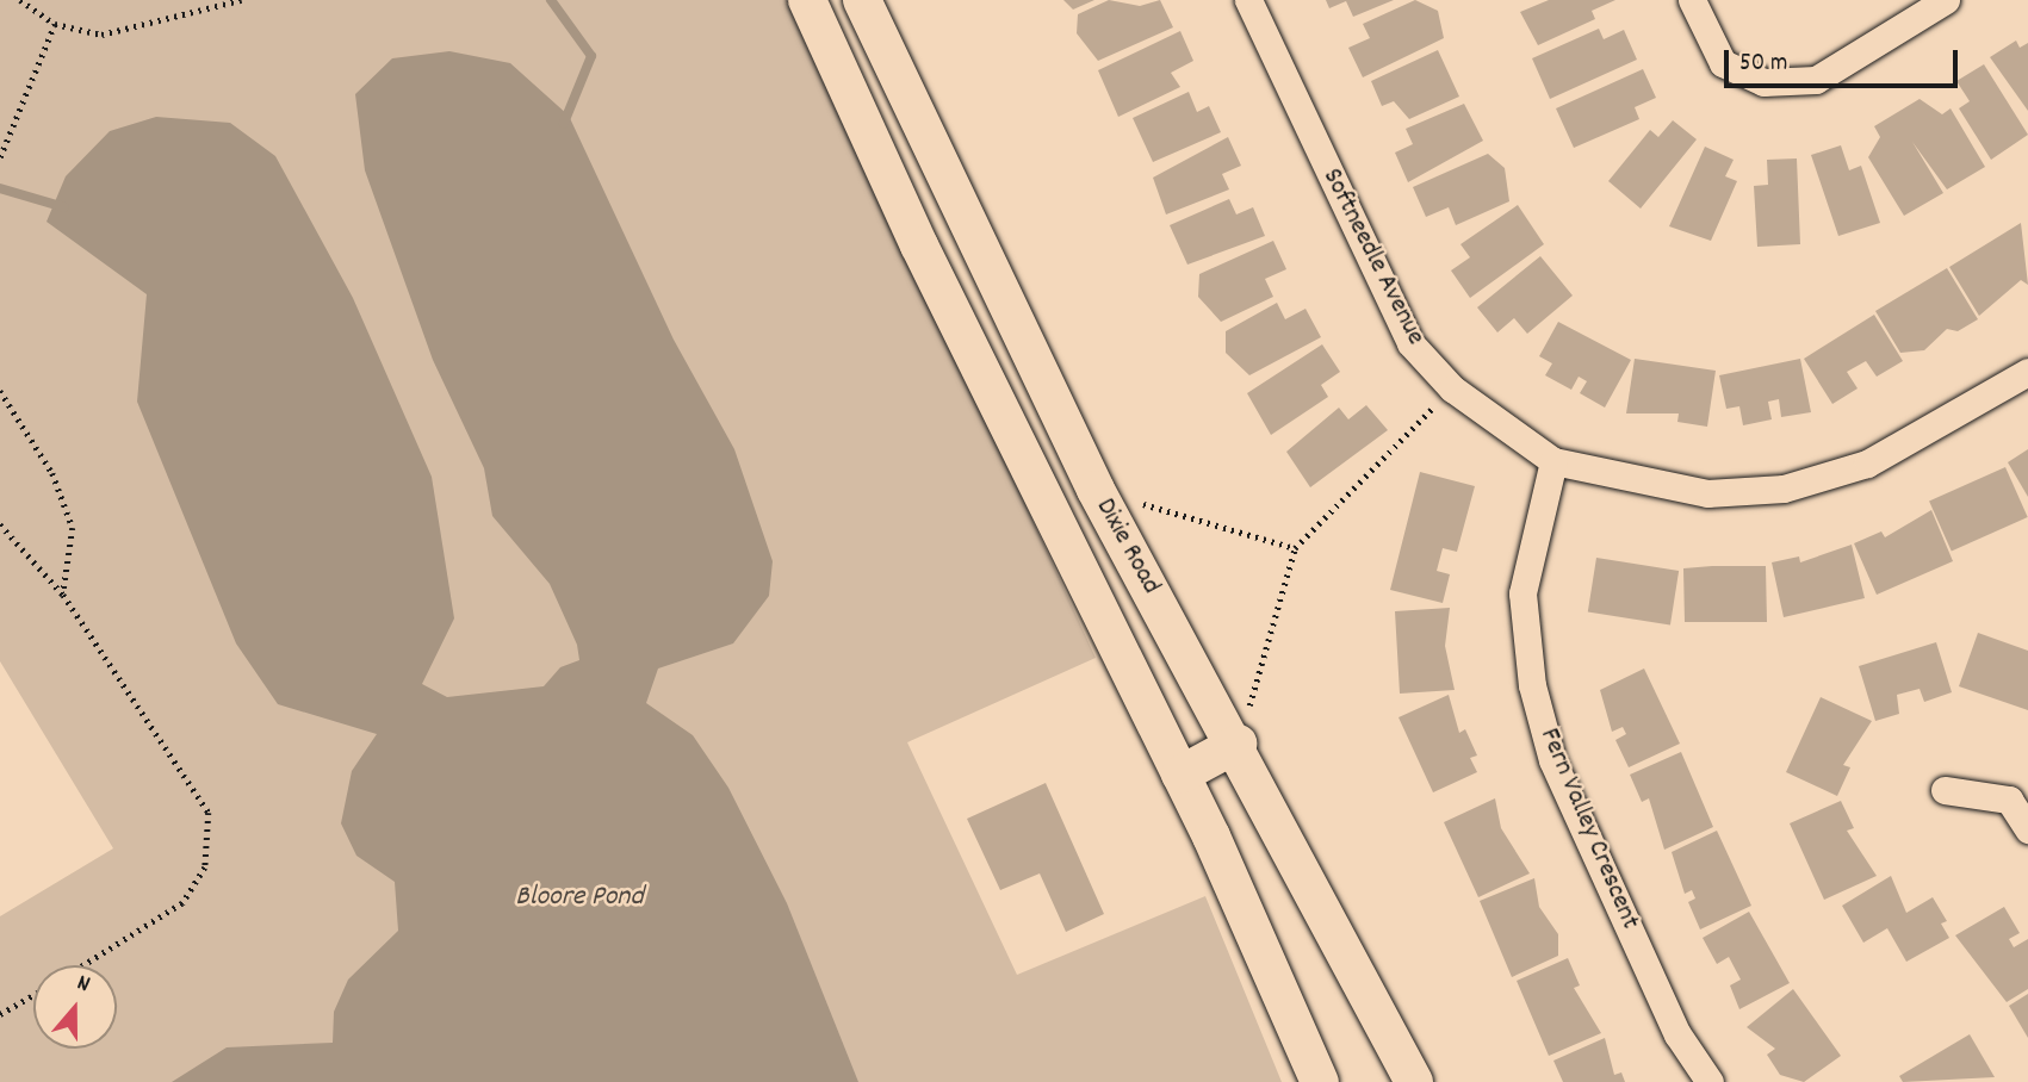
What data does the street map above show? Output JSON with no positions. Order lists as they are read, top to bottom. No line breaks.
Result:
{"streets":{"main road":["Dixie Road"],"street":["Softneedle Avenue","Fern Valley Crescent"]},"crossings":[["Softneedle Avenue","Fern Valley Crescent"]],"water":["Bloore Pond"],"scale_bar":"50 m","north":"top"}
